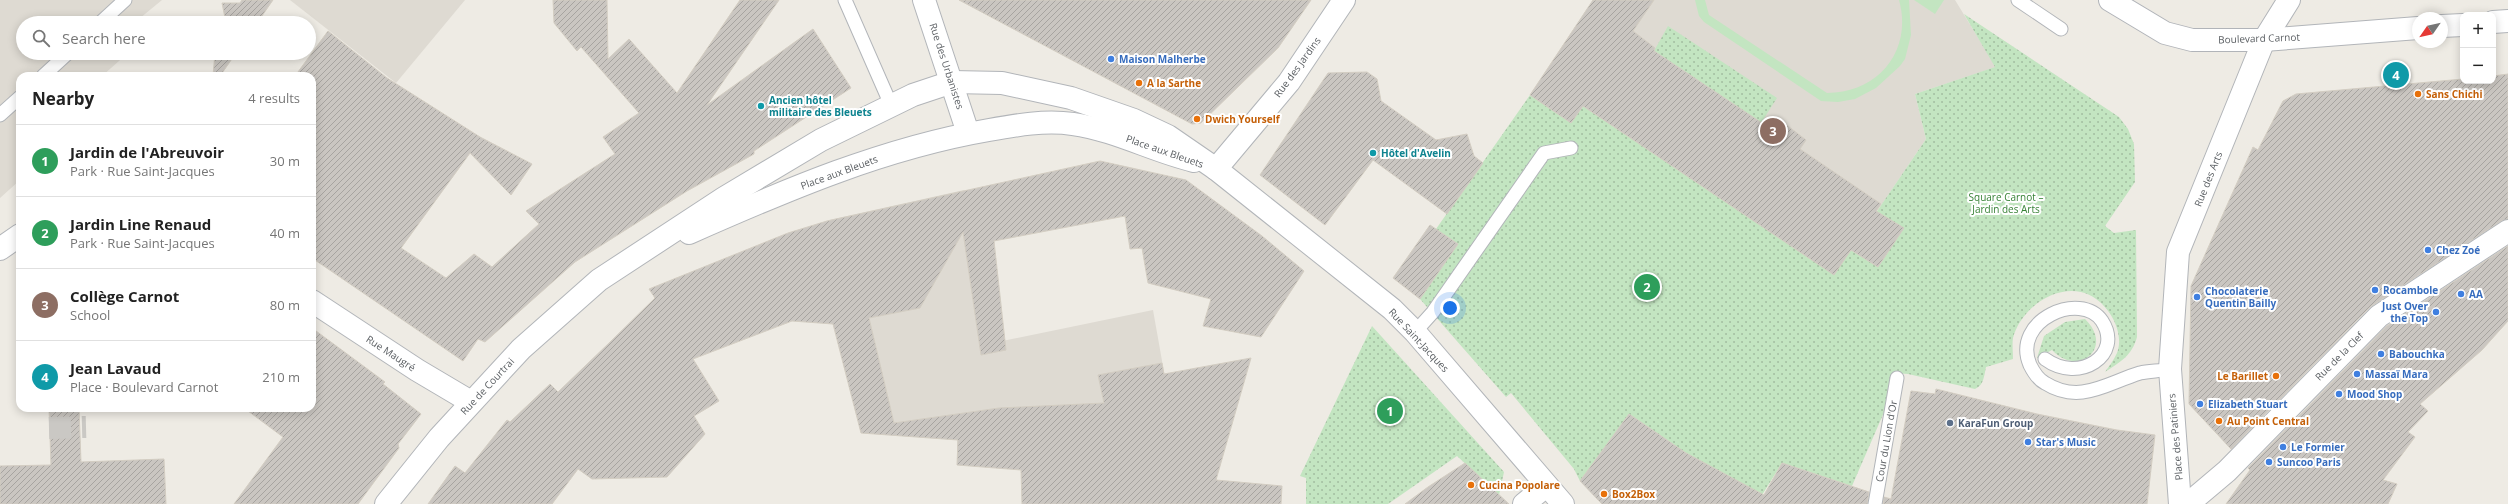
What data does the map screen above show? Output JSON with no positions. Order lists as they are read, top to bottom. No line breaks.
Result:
{"streets":{"street":["Boulevard Carnot","Rue des Urbanistes","Rue des Jardins","Place aux Bleuets","Rue des Arts","Rue Saint-Jacques","Rue Maugré","Rue de la Clef","Rue de Courtrai","Place des Patiniers"],"lane":["Cour du Lion d'Or"]},"crossings":[["Boulevard Carnot","Rue des Arts"],["Rue des Urbanistes","Place aux Bleuets"],["Rue des Jardins","Place aux Bleuets"],["Rue des Jardins","Rue Saint-Jacques"],["Place aux Bleuets","Rue Saint-Jacques"],["Place aux Bleuets","Rue de Courtrai"],["Rue des Arts","Place des Patiniers"],["Rue Maugré","Rue de Courtrai"]],"parks":["Square Carnot – Jardin des Arts"],"places":["Maison Malherbe","A la Sarthe","Sans Chichi","Ancien hôtel militaire des Bleuets","Dwich Yourself","Hôtel d'Avelin","Chez Zoé","Rocambole","AA","Chocolaterie Quentin Bailly","Just Over the Top","Babouchka","Massaï Mara","Le Barillet","Mood Shop","Elizabeth Stuart","Au Point Central","KaraFun Group","Star's Music","Le Formier","Suncoo Paris","Cucina Popolare","Box2Box"],"north":"bottom left","page":{"map_buttons":["+","−"],"search":"Search here","pins":["4","3","2","1"],"heading":["Nearby","4 results"],"list":[{"mark":"1","name":"Jardin de l'Abreuvoir","note":"Park · Rue Saint-Jacques","value":"30 m"},{"mark":"2","name":"Jardin Line Renaud","note":"Park · Rue Saint-Jacques","value":"40 m"},{"mark":"3","name":"Collège Carnot","note":"School","value":"80 m"},{"mark":"4","name":"Jean Lavaud","note":"Place · Boulevard Carnot","value":"210 m"}]}}
